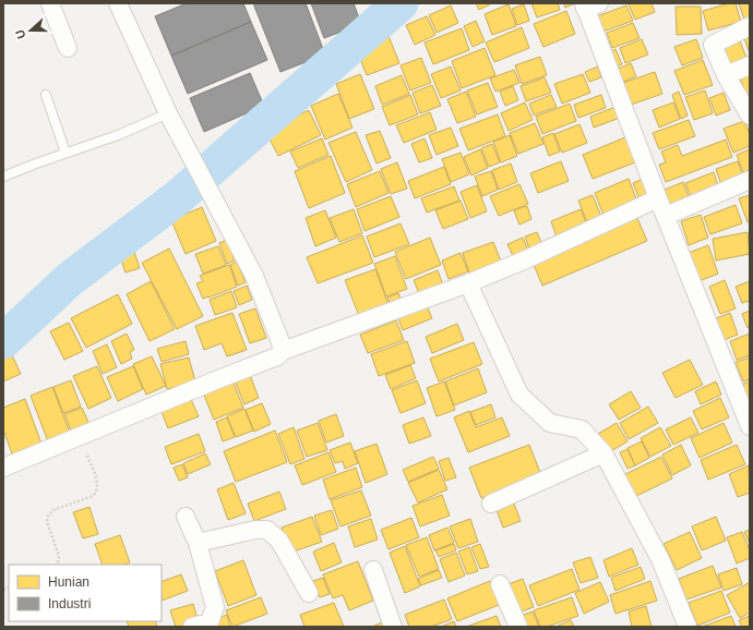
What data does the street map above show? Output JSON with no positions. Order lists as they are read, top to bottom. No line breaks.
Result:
{"legend":["Hunian","Industri"],"north":"left"}
